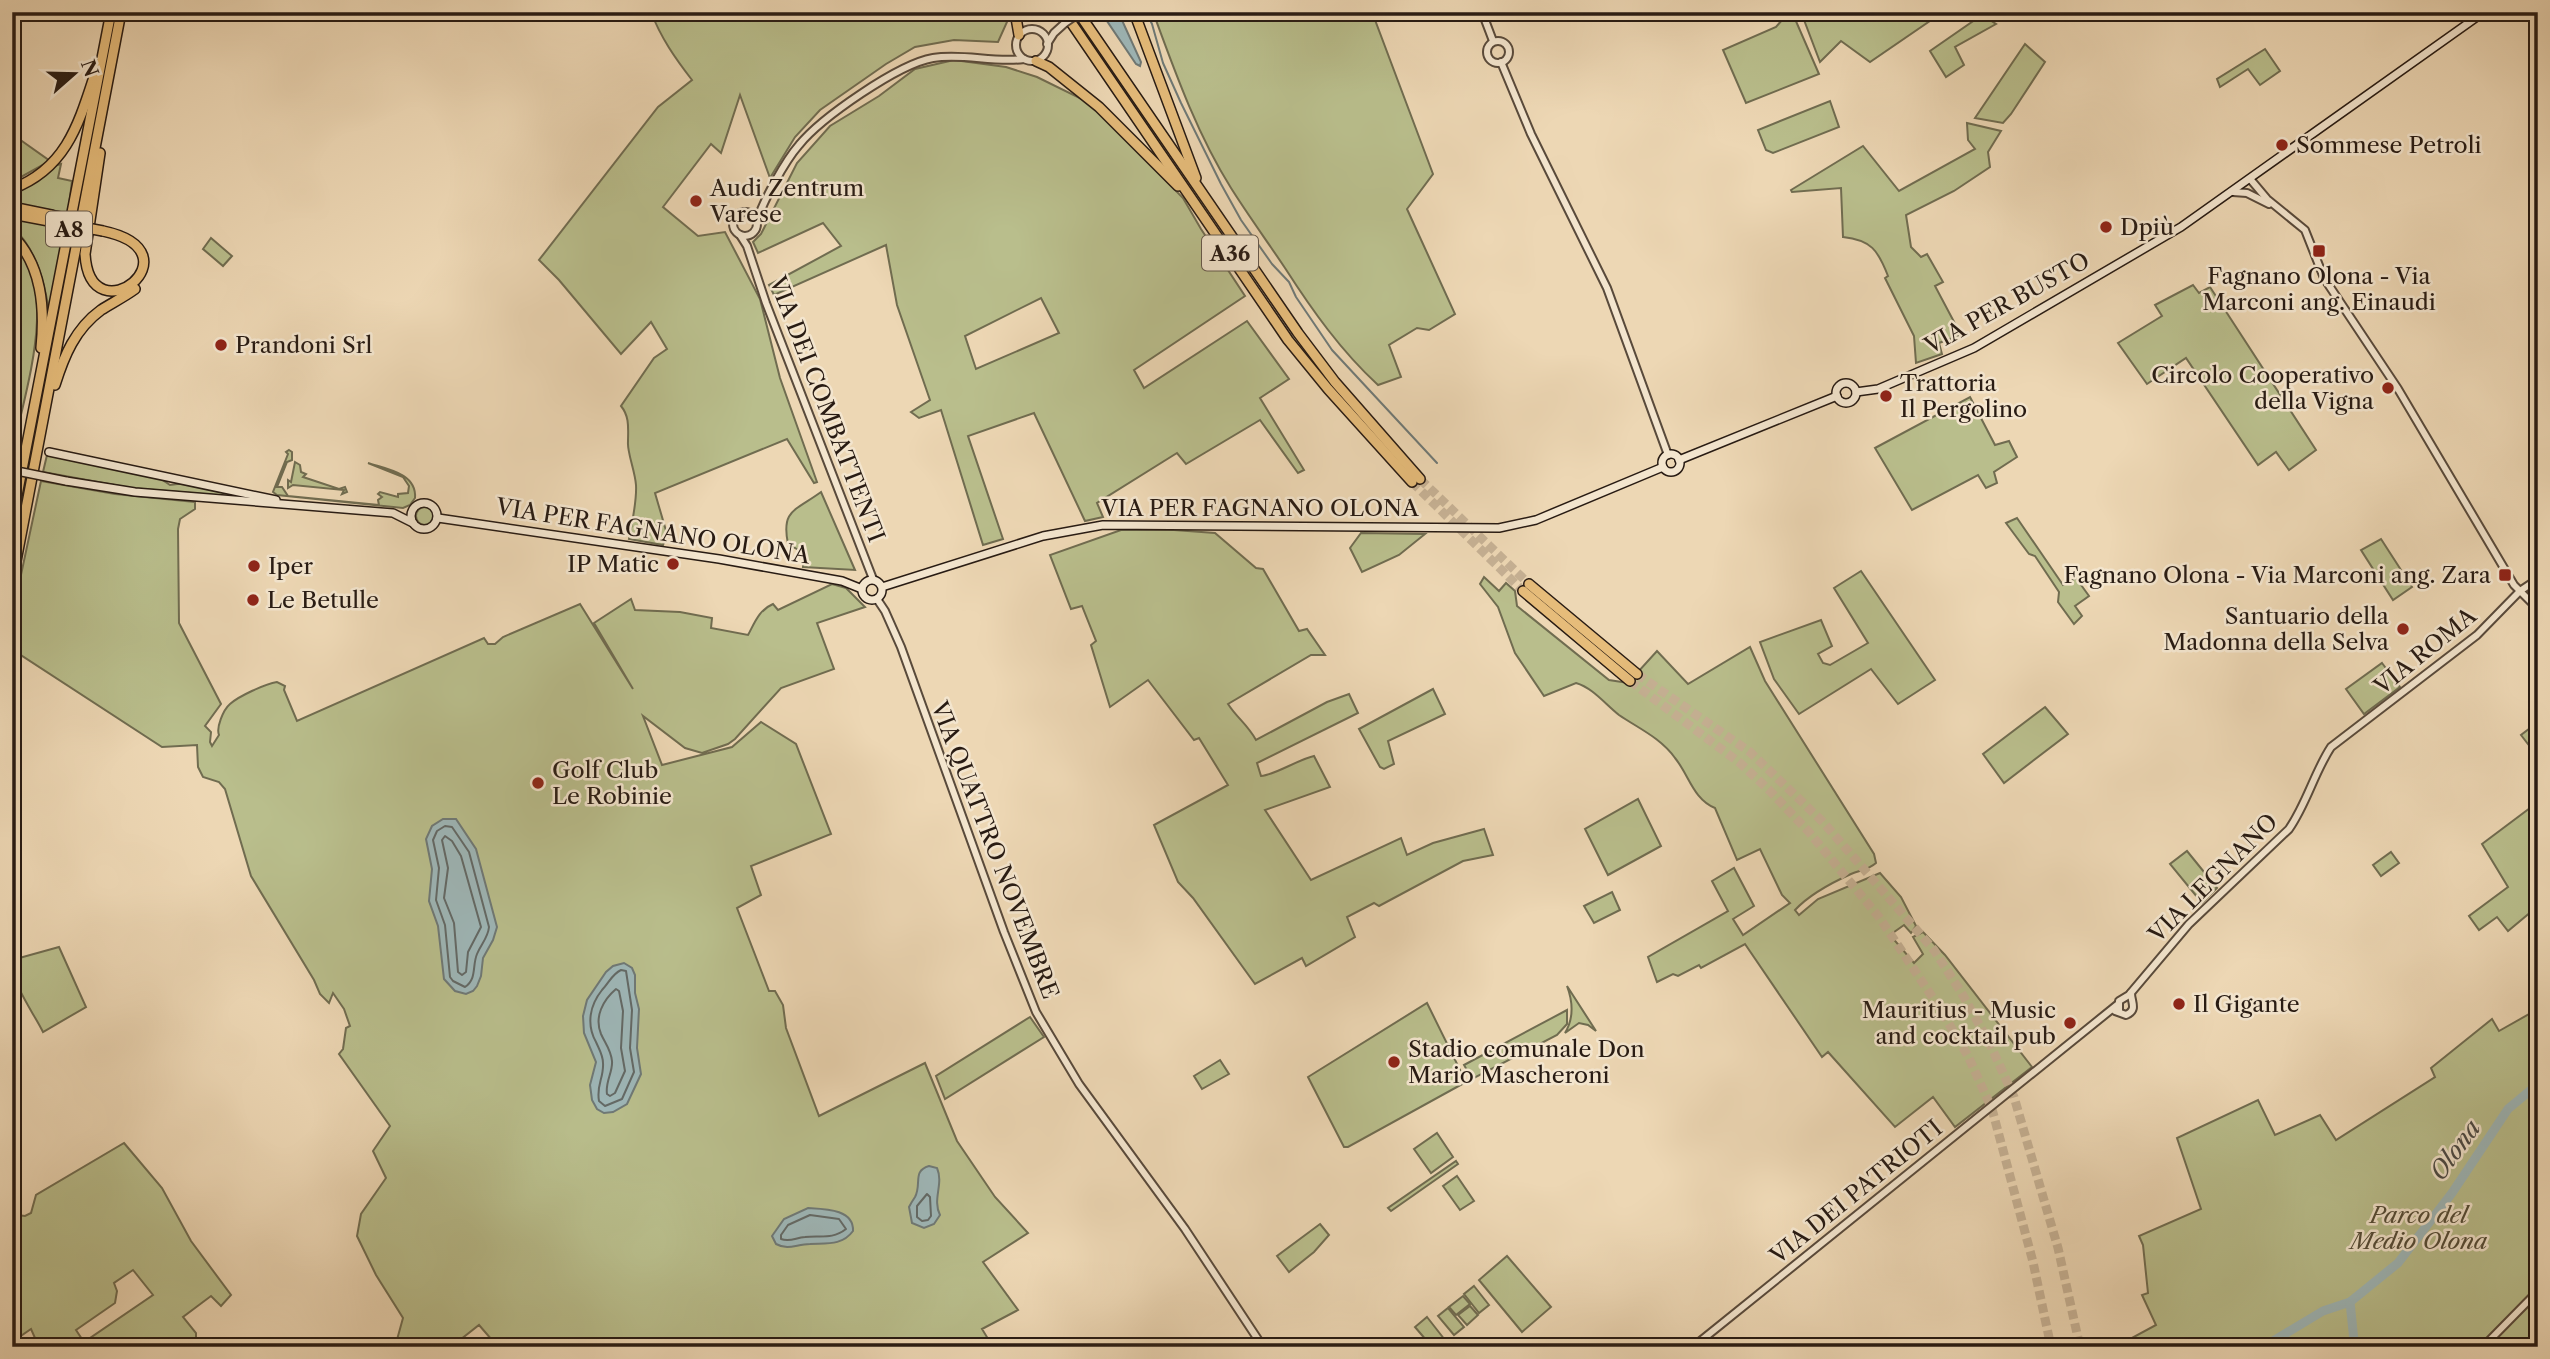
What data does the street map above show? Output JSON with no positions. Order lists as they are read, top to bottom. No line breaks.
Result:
{"streets":{"highway":["A8","A36"],"main road":["VIA PER BUSTO","VIA PER FAGNANO OLONA"],"street":["VIA DEI COMBATTENTI","VIA ROMA","VIA QUATTRO NOVEMBRE","VIA LEGNANO","VIA DEI PATRIOTI"]},"crossings":[["VIA PER BUSTO","VIA PER FAGNANO OLONA"],["VIA DEI COMBATTENTI","VIA PER FAGNANO OLONA"],["VIA DEI COMBATTENTI","VIA QUATTRO NOVEMBRE"],["VIA PER FAGNANO OLONA","VIA QUATTRO NOVEMBRE"],["VIA ROMA","VIA LEGNANO"],["VIA LEGNANO","VIA DEI PATRIOTI"]],"water":["Olona"],"parks":["Parco del Medio Olona"],"places":{"other":["Sommese Petroli","Audi Zentrum Varese","Dpiù","Prandoni Srl","Circolo Cooperativo della Vigna","Trattoria Il Pergolino","IP Matic","Iper","Le Betulle","Santuario della Madonna della Selva","Golf Club Le Robinie","Il Gigante","Mauritius - Music and cocktail pub","Stadio comunale Don Mario Mascheroni"],"transit":["Fagnano Olona - Via Marconi ang. Einaudi","Fagnano Olona - Via Marconi ang. Zara"]},"north":"right"}
